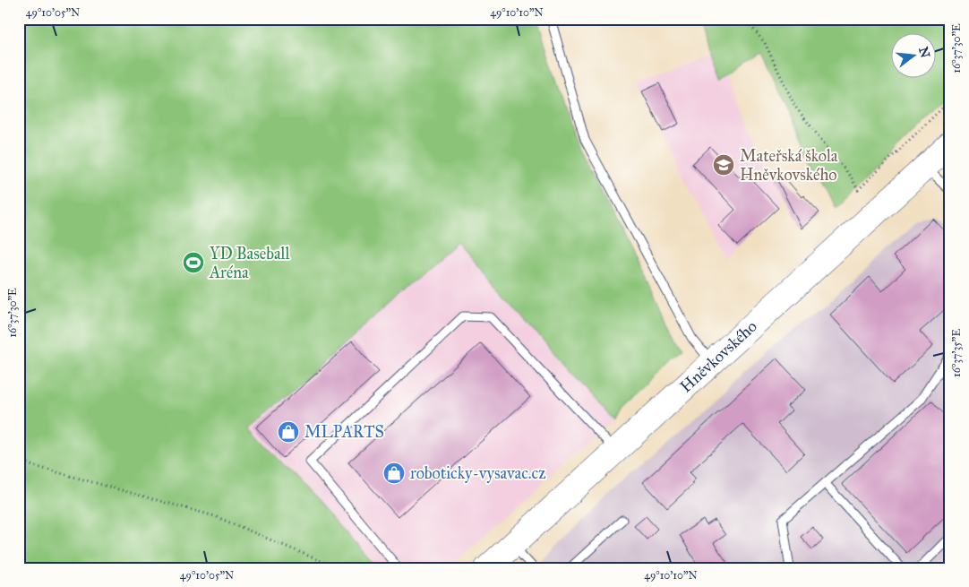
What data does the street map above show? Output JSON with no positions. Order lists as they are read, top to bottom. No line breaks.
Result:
{"streets":{"main road":["Hněvkovského"]},"places":{"school or university":["Mateřská škola Hněvkovského"],"sports":["YD Baseball Aréna"],"shop":["MLPARTS","roboticky-vysavac.cz"]},"north":"right","coordinates":["49°10'05\"N","49°10'10\"N","16°37'30\"E","16°37'35\"E"]}
